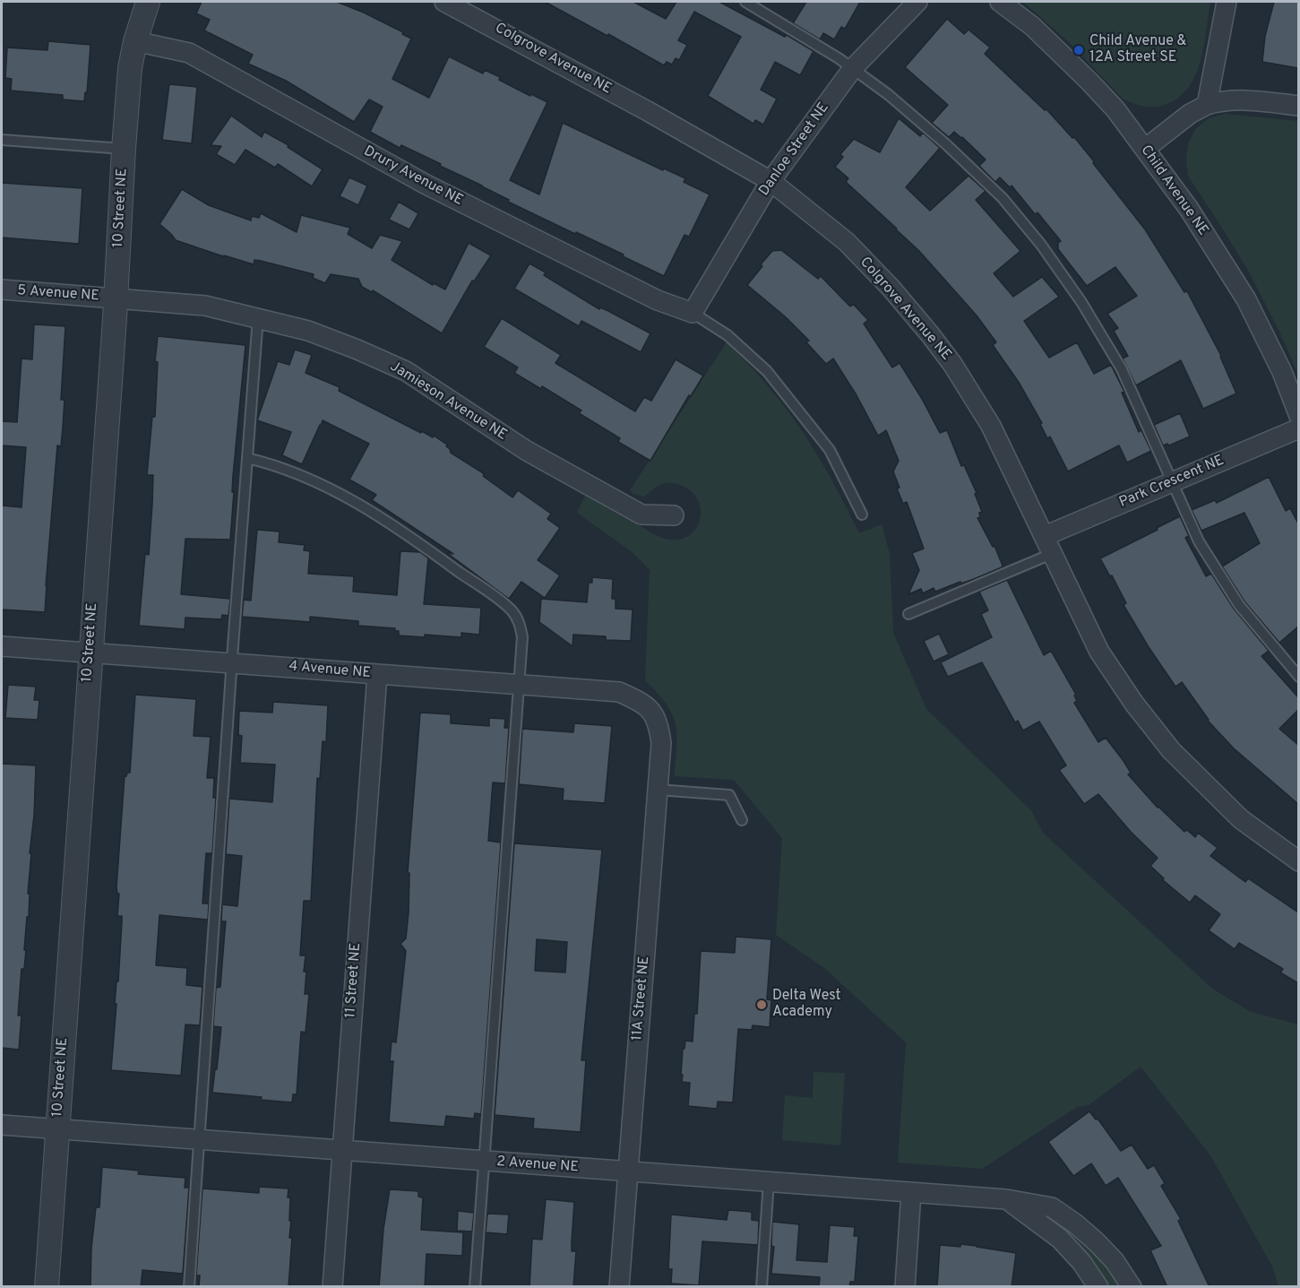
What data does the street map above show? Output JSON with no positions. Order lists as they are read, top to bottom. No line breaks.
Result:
{"streets":{"street":["Colgrove Avenue NE","Danloe Street NE","Drury Avenue NE","Child Avenue NE","10 Street NE","5 Avenue NE","Jamieson Avenue NE","Park Crescent NE","4 Avenue NE","11 Street NE","11A Street NE","2 Avenue NE"]},"crossings":[["Colgrove Avenue NE","Danloe Street NE"],["Colgrove Avenue NE","Park Crescent NE"],["Danloe Street NE","Drury Avenue NE"],["Drury Avenue NE","10 Street NE"],["10 Street NE","5 Avenue NE"],["10 Street NE","Jamieson Avenue NE"],["10 Street NE","4 Avenue NE"],["10 Street NE","2 Avenue NE"],["5 Avenue NE","Jamieson Avenue NE"],["4 Avenue NE","11 Street NE"],["4 Avenue NE","11A Street NE"],["11 Street NE","2 Avenue NE"],["11A Street NE","2 Avenue NE"]],"places":["Child Avenue & 12A Street SE","Delta West Academy"]}
